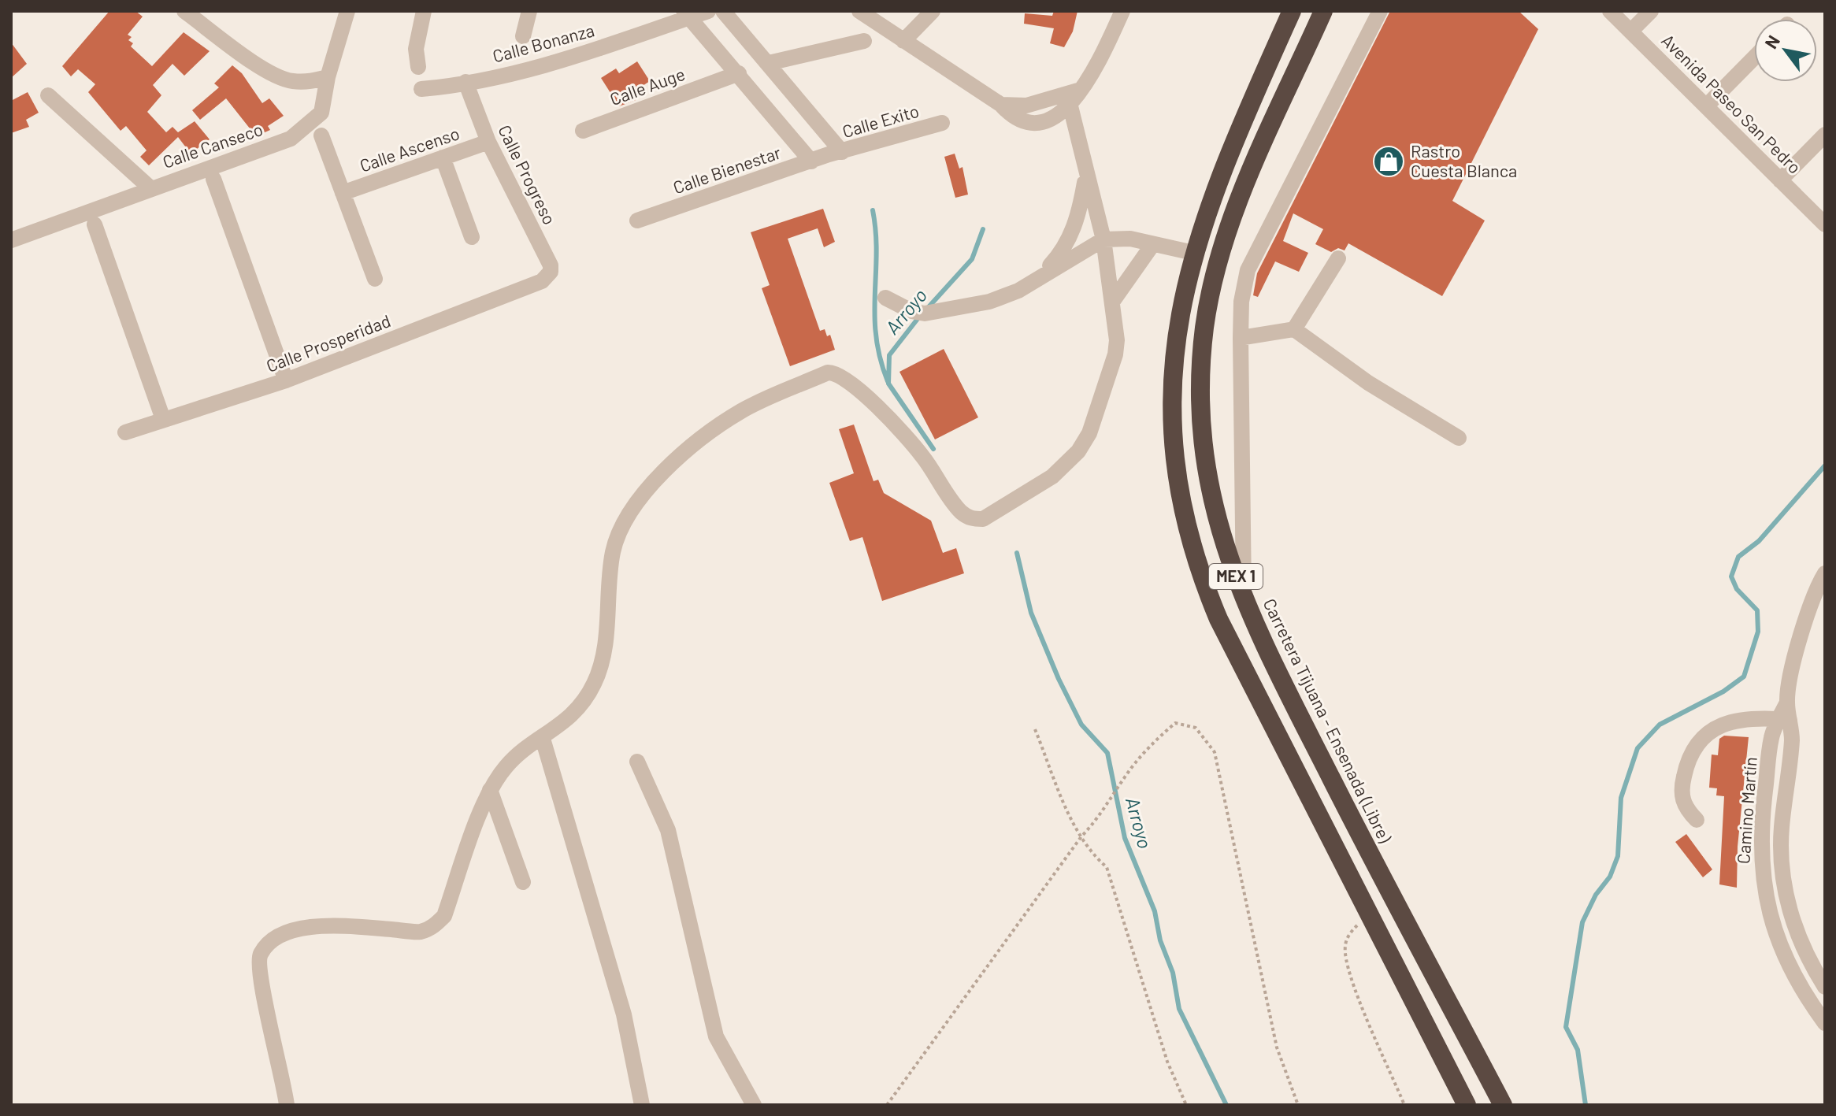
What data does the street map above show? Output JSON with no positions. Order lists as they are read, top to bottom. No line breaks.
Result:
{"streets":{"highway":["MEX 1","Carretera Tijuana - Ensenada (Libre)"],"street":["Calle Bonanza","Calle Auge","Avenida Paseo San Pedro","Calle Exito","Calle Canseco","Calle Ascenso","Calle Bienestar","Calle Progreso","Calle Prosperidad","Camino Martín"]},"crossings":[["Calle Bonanza","Calle Progreso"],["Calle Exito","Calle Bienestar"],["Calle Ascenso","Calle Progreso"],["Calle Progreso","Calle Prosperidad"]],"water":["Arroyo"],"places":{"shop":["Rastro Cuesta Blanca"]},"north":"top left"}
